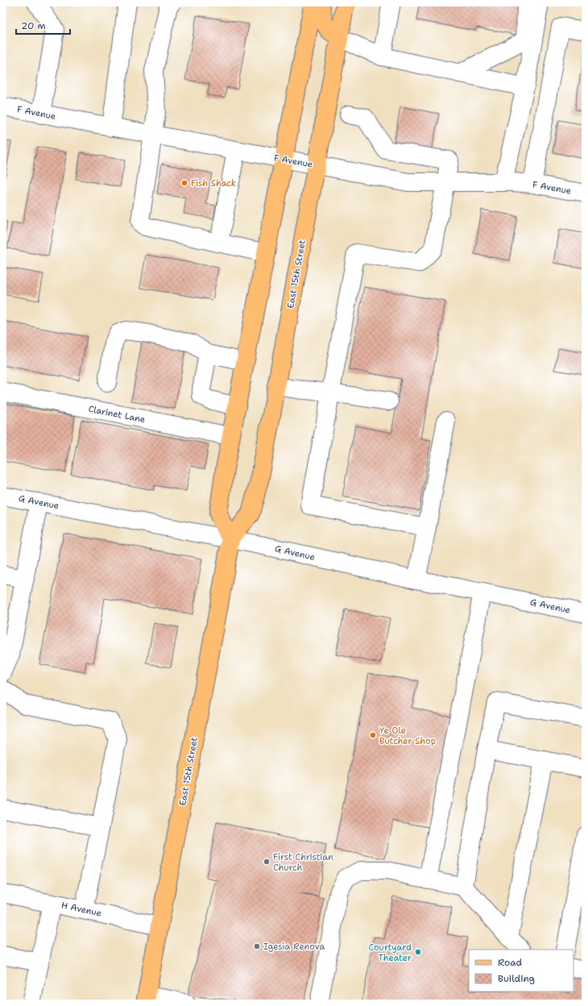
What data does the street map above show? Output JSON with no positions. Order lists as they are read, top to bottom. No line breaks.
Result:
{"streets":{"main road":["East 15th Street"],"street":["F Avenue","Clarinet Lane","G Avenue","H Avenue"]},"crossings":[["F Avenue","East 15th Street"],["East 15th Street","G Avenue"],["East 15th Street","H Avenue"]],"places":["Fish Shack","Ye Ole Butcher Shop","First Christian Church","Igesia Renova","Courtyard Theater"],"legend":["Road","Building"],"scale_bar":"20 m"}
